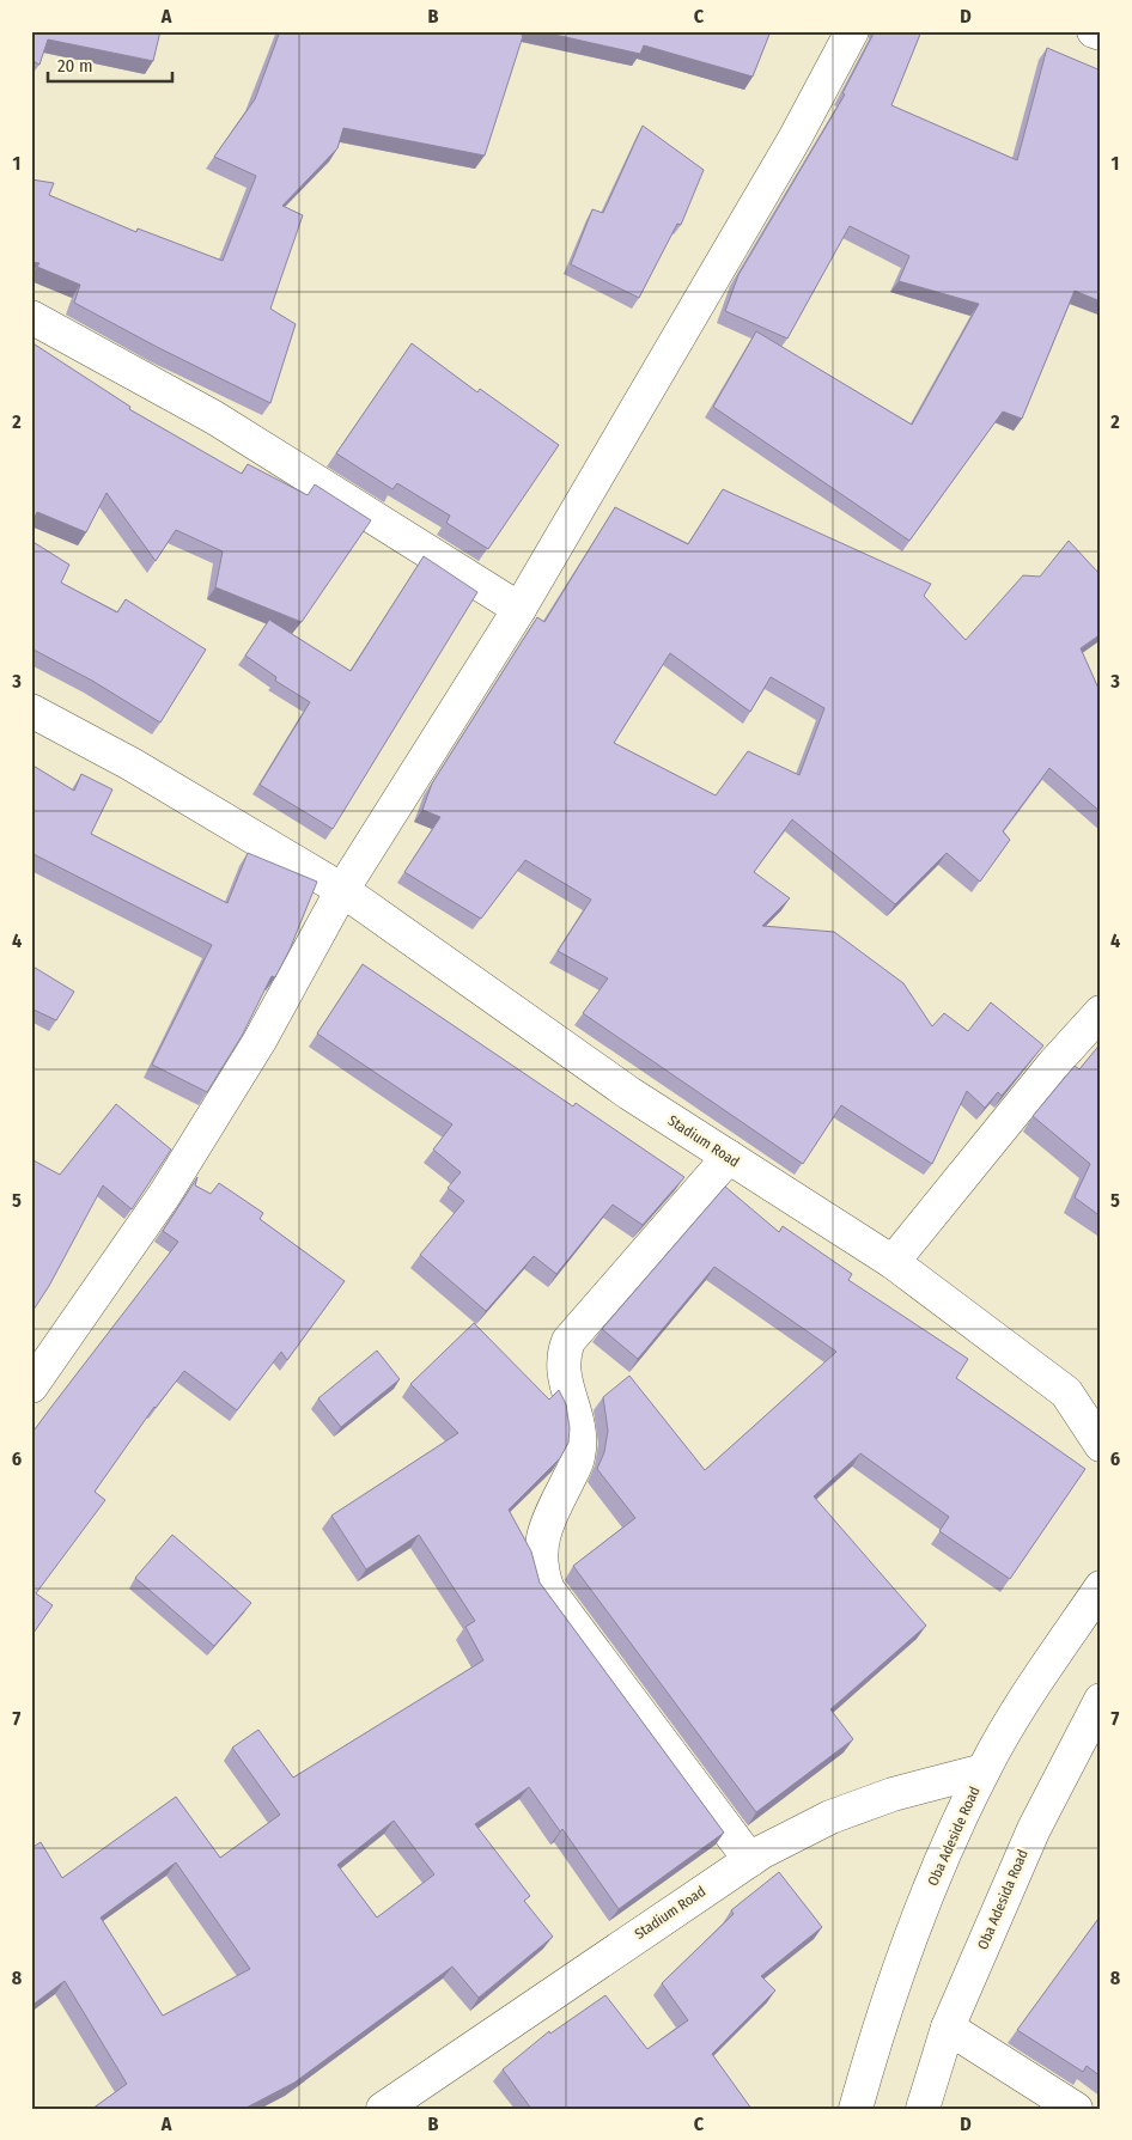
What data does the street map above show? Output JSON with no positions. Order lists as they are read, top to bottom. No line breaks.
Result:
{"streets":{"street":["Stadium Road","Oba Adeside Road","Oba Adesida Road"]},"crossings":[["Stadium Road","Oba Adeside Road"]],"scale_bar":"20 m","grid":{"columns":["A","B","C","D"],"rows":["1","2","3","4","5","6","7","8"]}}
